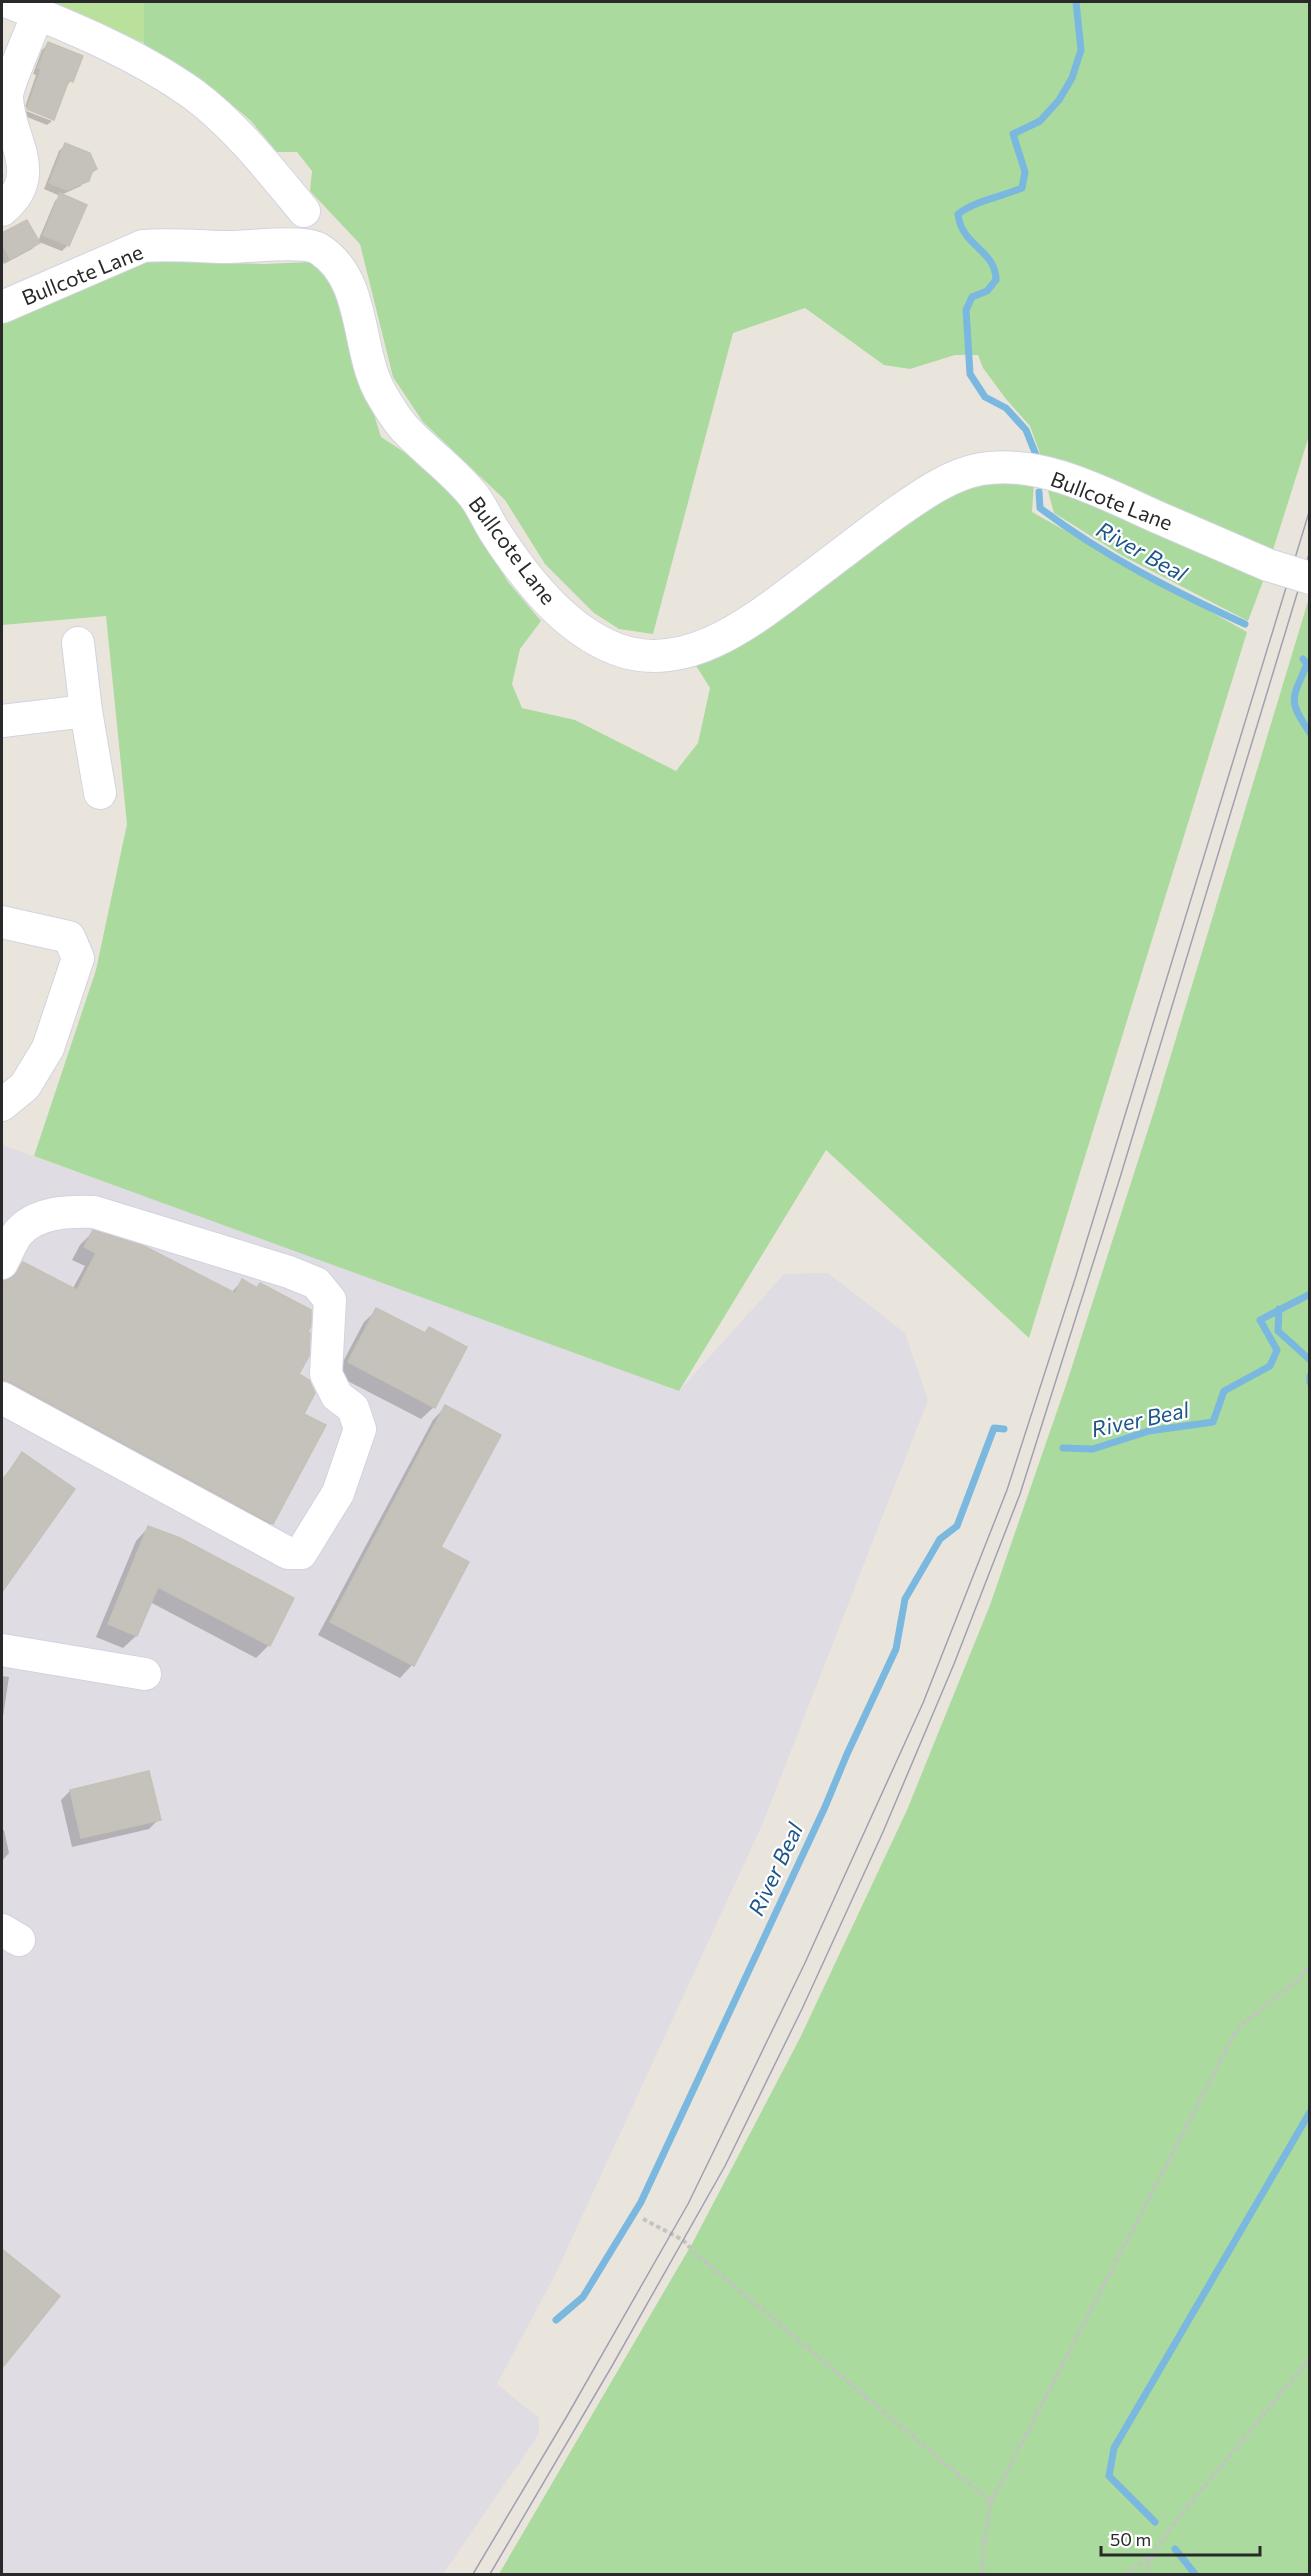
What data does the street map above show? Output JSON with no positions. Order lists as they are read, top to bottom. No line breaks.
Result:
{"streets":{"street":["Bullcote Lane"]},"water":["River Beal"],"scale_bar":"50 m"}
